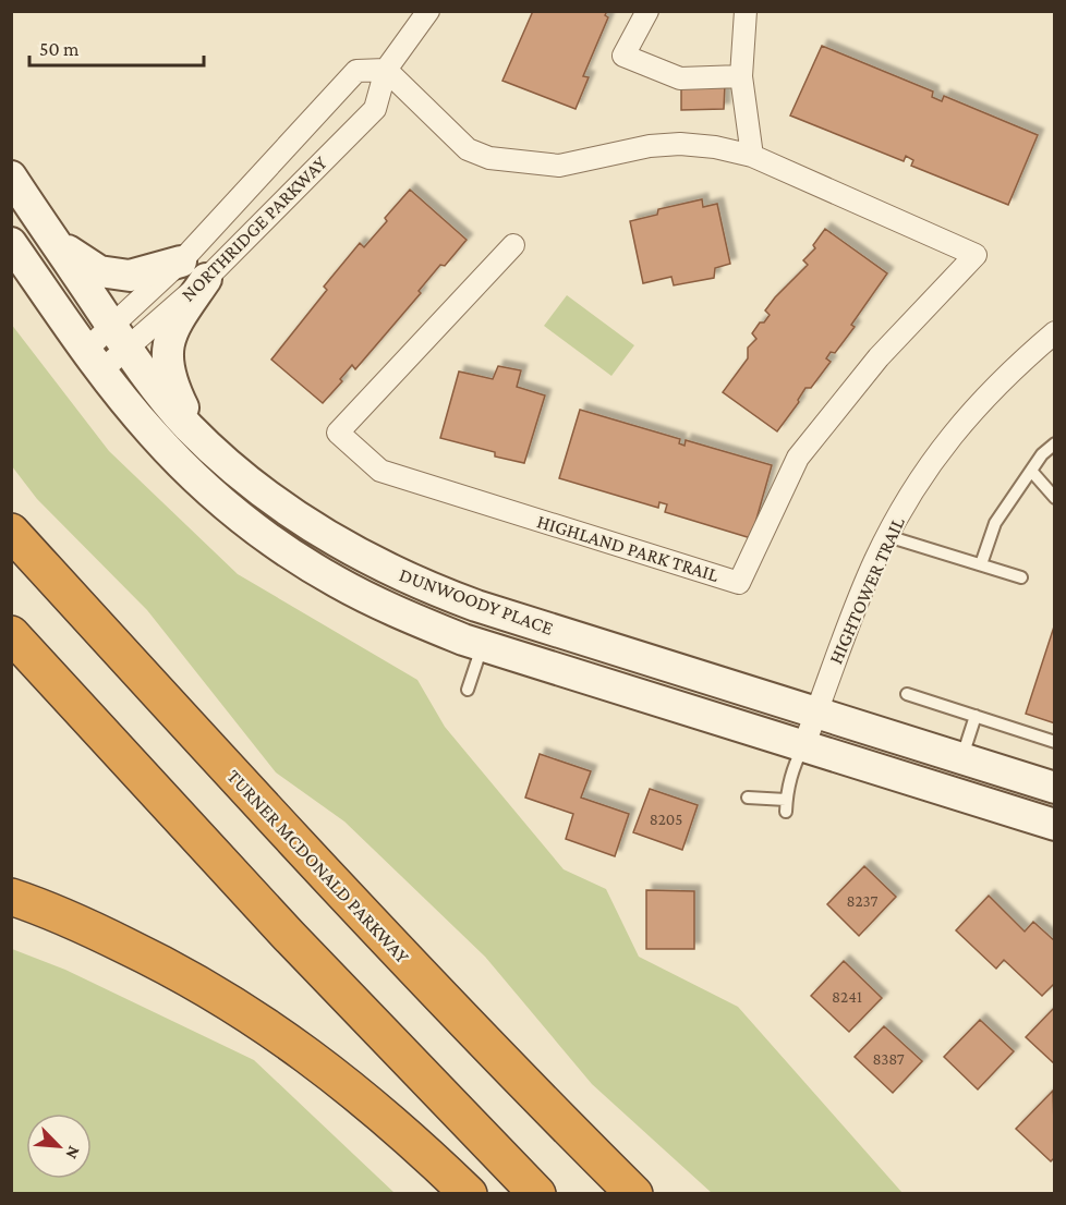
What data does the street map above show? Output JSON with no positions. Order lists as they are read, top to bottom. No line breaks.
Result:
{"streets":{"highway":["TURNER MCDONALD PARKWAY"],"street":["NORTHRIDGE PARKWAY","HIGHLAND PARK TRAIL","HIGHTOWER TRAIL","DUNWOODY PLACE"]},"crossings":[["NORTHRIDGE PARKWAY","HIGHLAND PARK TRAIL"],["NORTHRIDGE PARKWAY","DUNWOODY PLACE"],["HIGHTOWER TRAIL","DUNWOODY PLACE"]],"house_numbers":["8205","8237","8241","8387"],"scale_bar":"50 m","north":"bottom right"}
